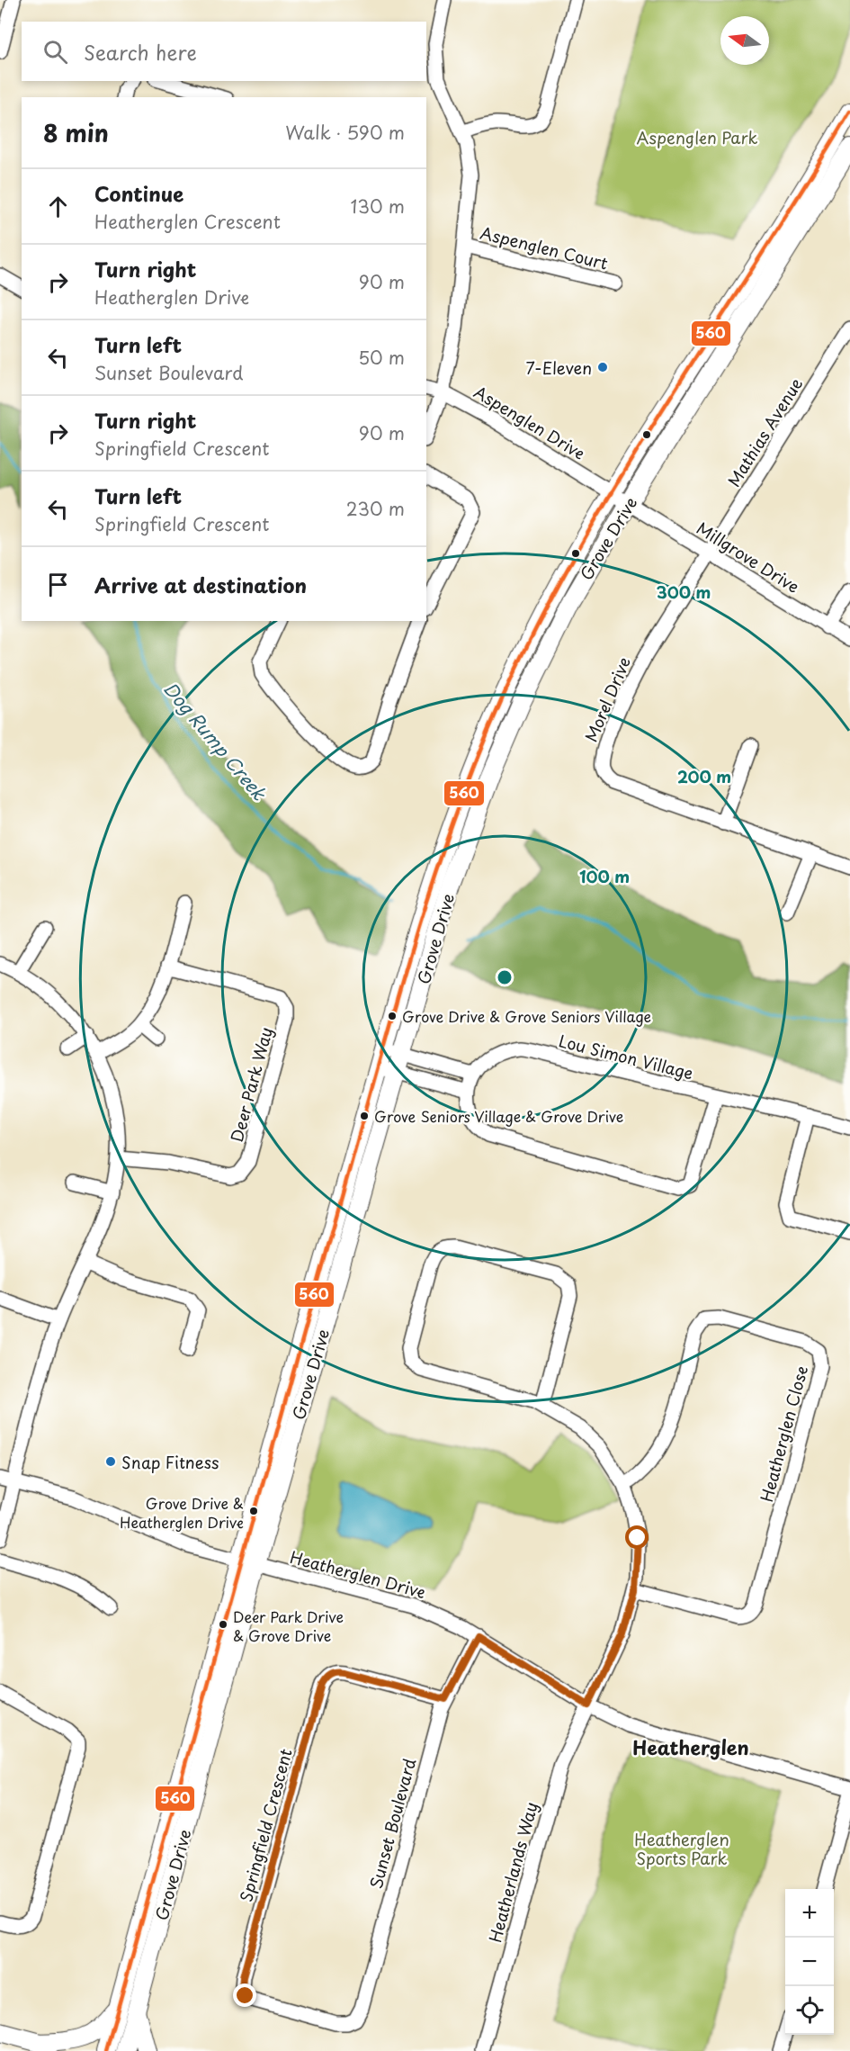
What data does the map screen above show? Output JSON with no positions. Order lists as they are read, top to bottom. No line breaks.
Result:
{"streets":{"main road":["Grove Drive"],"street":["Aspenglen Court","Aspenglen Drive","Mathias Avenue","Millgrove Drive","Morel Drive","Lou Simon Village","Deer Park Way","Heatherglen Close","Heatherglen Drive","Sunset Boulevard","Springfield Crescent","Heatherlands Way"]},"crossings":[["Aspenglen Drive","Grove Drive"],["Aspenglen Drive","Millgrove Drive"],["Mathias Avenue","Millgrove Drive"],["Mathias Avenue","Morel Drive"],["Grove Drive","Millgrove Drive"],["Grove Drive","Heatherglen Drive"],["Millgrove Drive","Morel Drive"],["Heatherglen Close","Heatherlands Way"],["Heatherglen Drive","Sunset Boulevard"],["Heatherglen Drive","Heatherlands Way"],["Sunset Boulevard","Springfield Crescent"]],"districts":["Heatherglen"],"water":["Dog Rump Creek"],"parks":["Aspenglen Park","Heatherglen Sports Park"],"places":["7-Eleven","Grove Drive & Grove Seniors Village","Grove Seniors Village & Grove Drive","Snap Fitness","Grove Drive & Heatherglen Drive","Deer Park Drive & Grove Drive"],"lines":["transit line 560"],"north":"left","page":{"search":"Search here","heading":["8 min","Walk · 590 m"],"list":[["Continue","Heatherglen Crescent","130 m"],["Turn right","Heatherglen Drive","90 m"],["Turn left","Sunset Boulevard","50 m"],["Turn right","Springfield Crescent","90 m"],["Turn left","Springfield Crescent","230 m"],"Arrive at destination"],"map_buttons":["+","−"]},"rings":["300 m","200 m","100 m"]}
